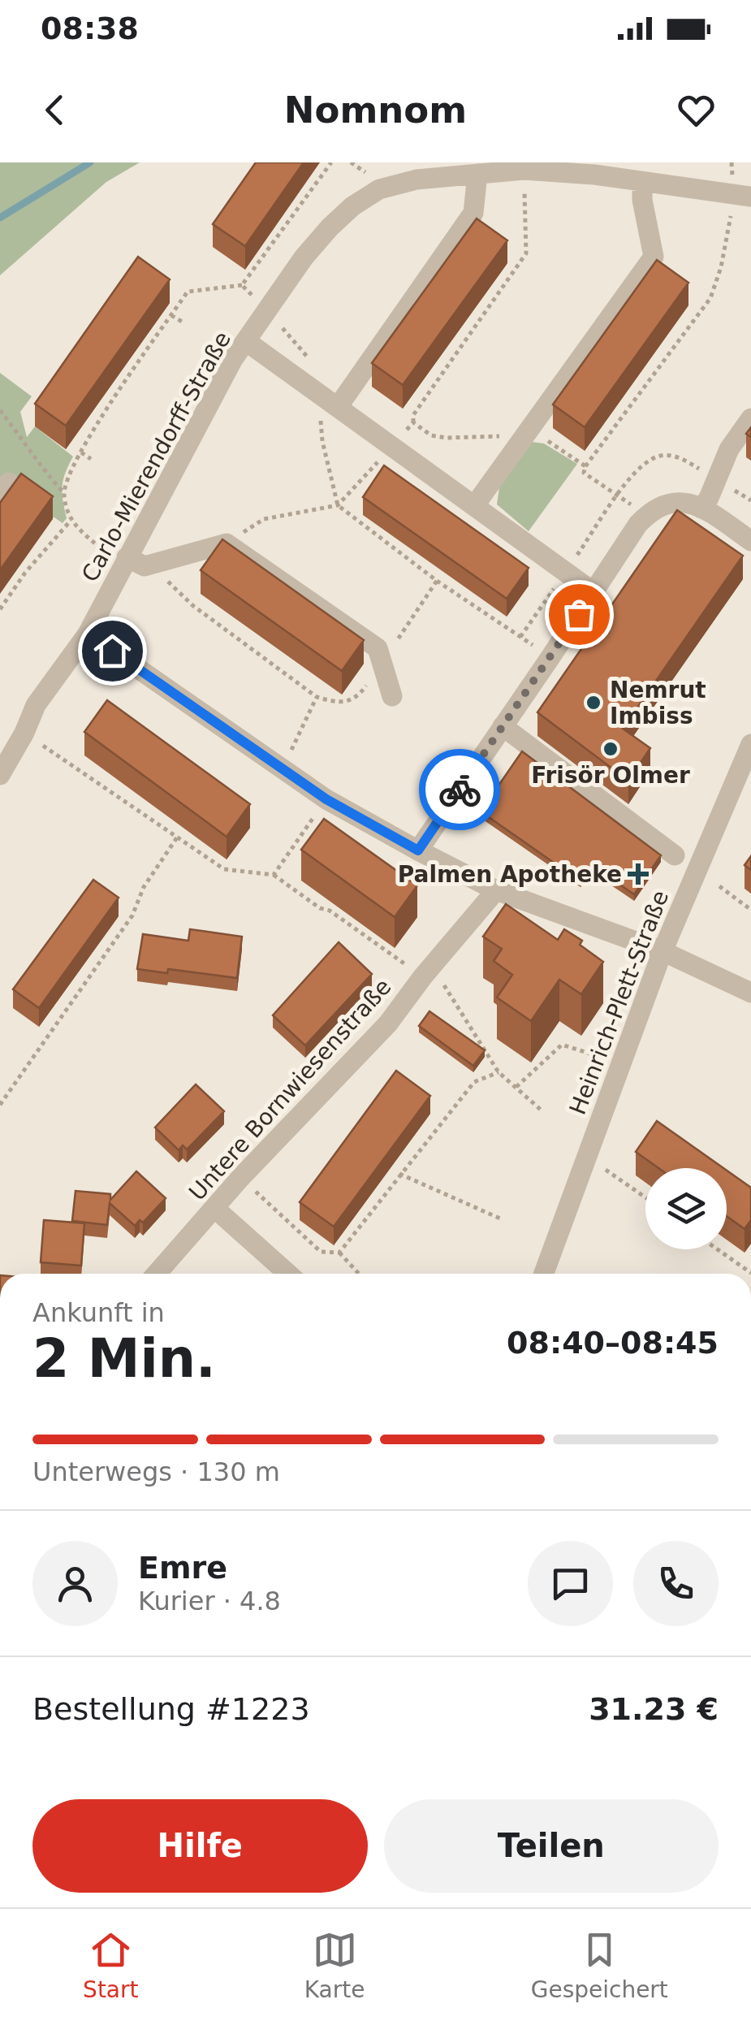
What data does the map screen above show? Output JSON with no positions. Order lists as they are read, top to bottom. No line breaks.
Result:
{"streets":{"street":["Carlo-Mierendorff-Straße","Heinrich-Plett-Straße","Untere Bornwiesenstraße"]},"places":{"other":["Nemrut Imbiss","Frisör Olmer"],"health":["Palmen Apotheke"]},"page":{"status":"08:38","header":"Nomnom","heading":["2 Min.","Ankunft in","08:40–08:45"],"panel":["Emre","Kurier · 4.8","Bestellung #1223","31.23 €"],"bar":"Unterwegs · 130 m","buttons":["Hilfe","Teilen"],"tabs":["Start","Karte","Gespeichert"]}}
